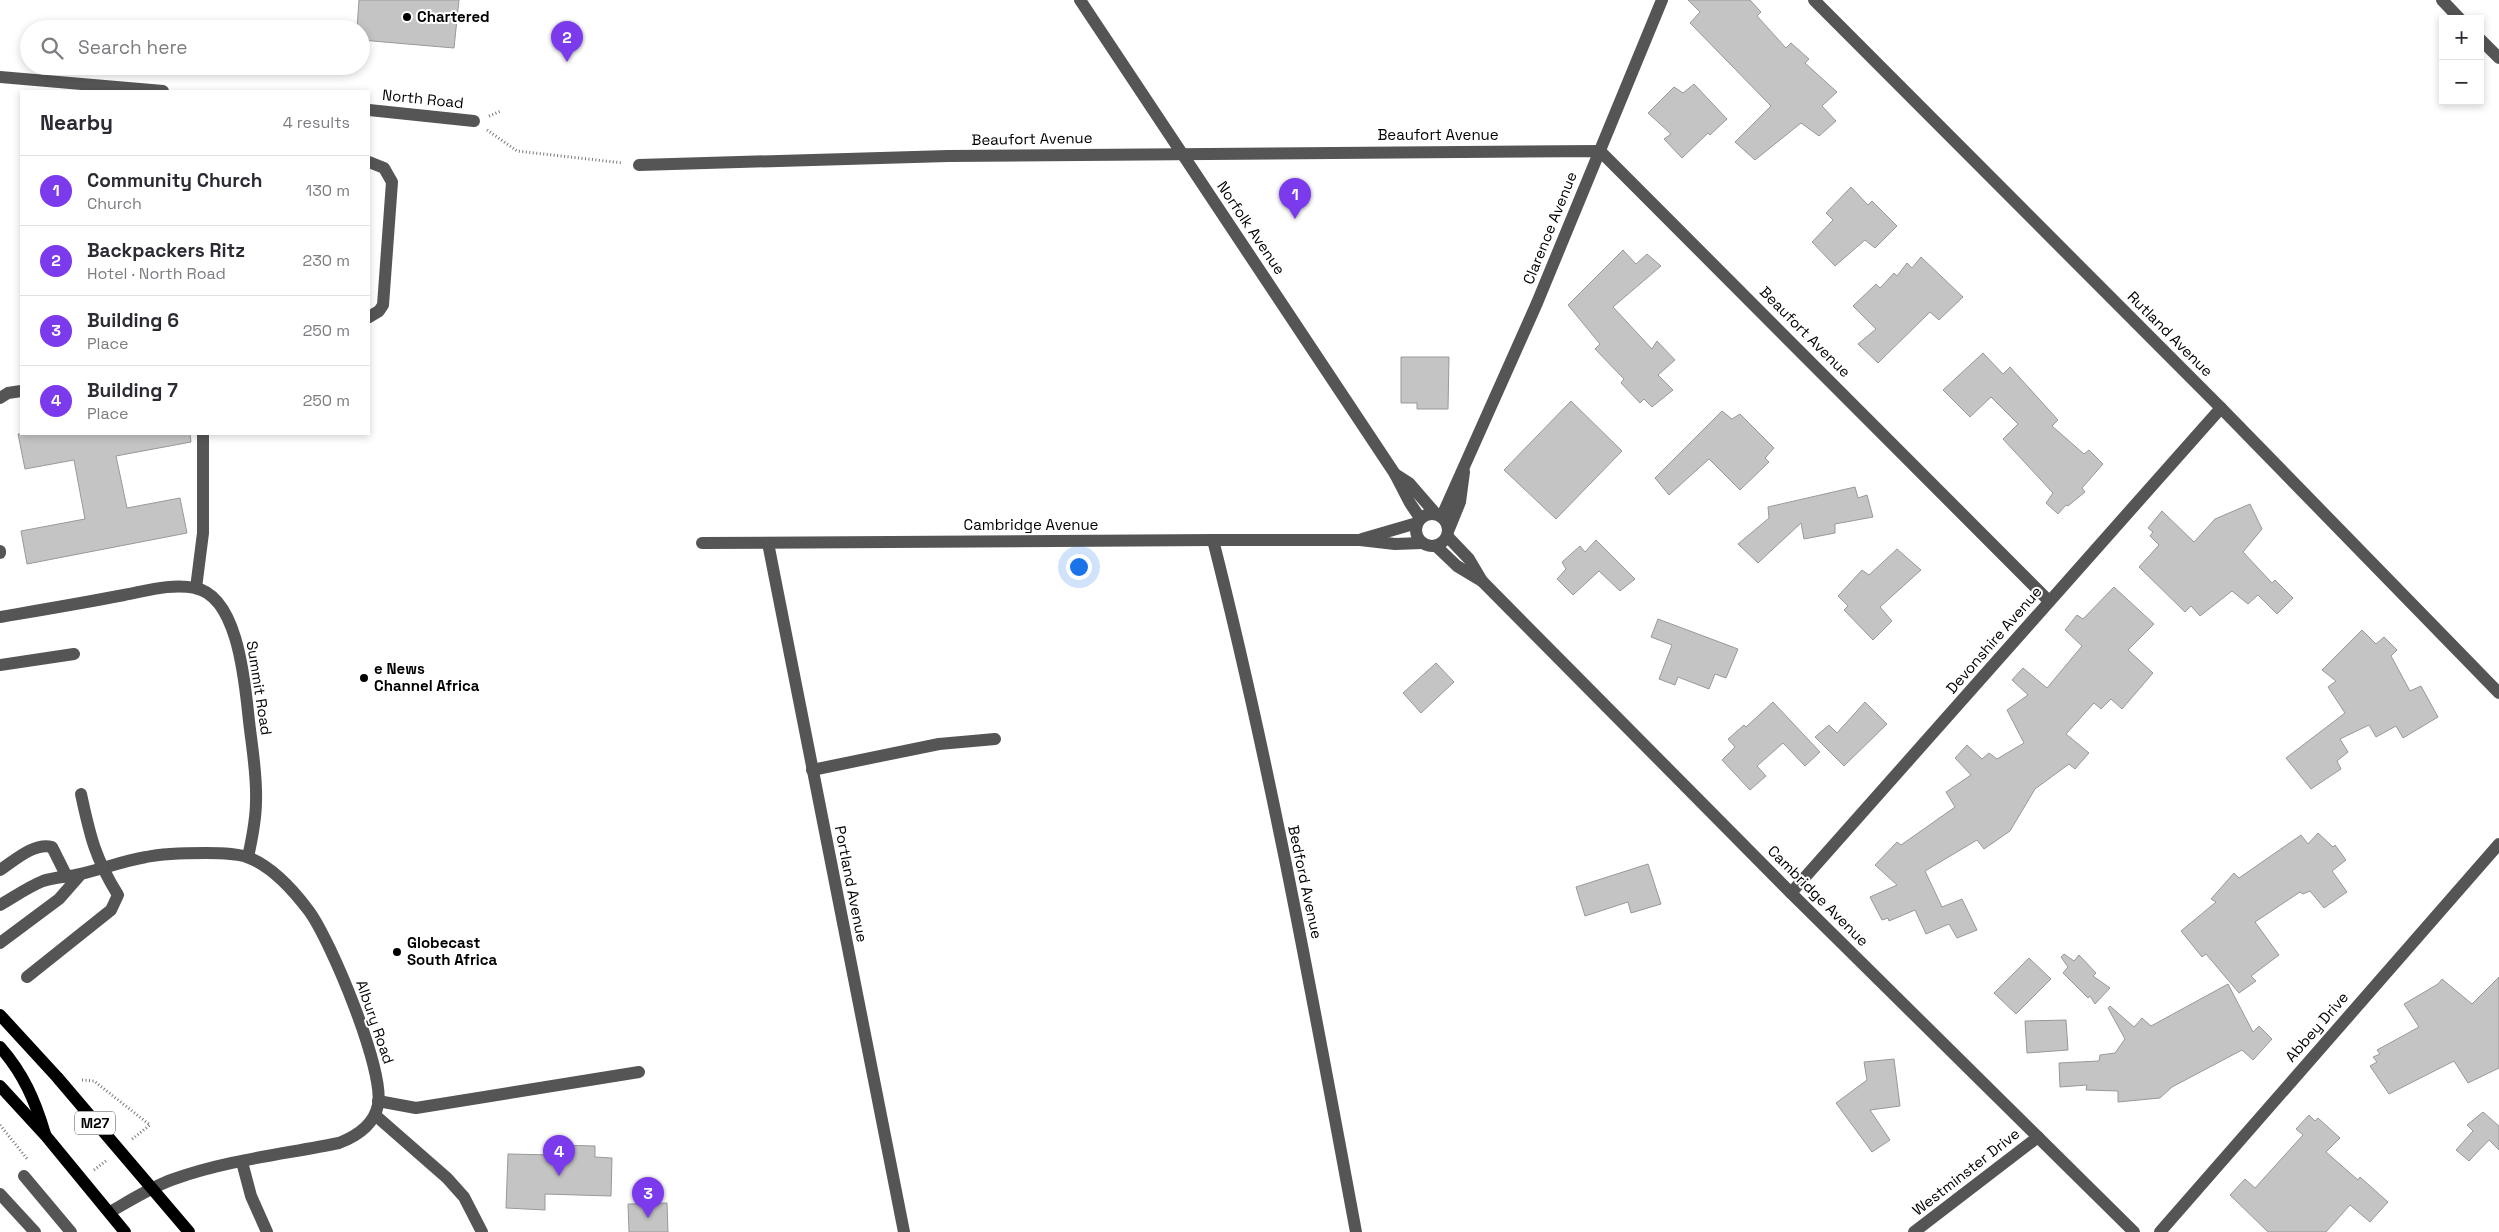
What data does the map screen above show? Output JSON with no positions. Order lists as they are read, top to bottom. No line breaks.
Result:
{"streets":{"main road":["M27"],"street":["North Road","Beaufort Avenue","Norfolk Avenue","Clarence Avenue","Rutland Avenue","Cambridge Avenue","Devonshire Avenue","Summit Road","Bedford Avenue","Portland Avenue","Albury Road","Abbey Drive","Westminster Drive"]},"crossings":[["Beaufort Avenue","Norfolk Avenue"],["Beaufort Avenue","Clarence Avenue"],["Beaufort Avenue","Devonshire Avenue"],["Norfolk Avenue","Clarence Avenue"],["Norfolk Avenue","Cambridge Avenue"],["Clarence Avenue","Cambridge Avenue"],["Rutland Avenue","Devonshire Avenue"],["Cambridge Avenue","Devonshire Avenue"],["Cambridge Avenue","Bedford Avenue"],["Cambridge Avenue","Portland Avenue"],["Cambridge Avenue","Westminster Drive"],["Summit Road","Albury Road"],["Albury Road","M27"]],"places":["Chartered","e News Channel Africa","Globecast South Africa"],"page":{"map_buttons":["+","−"],"search":"Search here","pins":["2","1","4","3"],"heading":["Nearby","4 results"],"list":[{"mark":"1","name":"Community Church","note":"Church","value":"130 m"},{"mark":"2","name":"Backpackers Ritz","note":"Hotel · North Road","value":"230 m"},{"mark":"3","name":"Building 6","note":"Place","value":"250 m"},{"mark":"4","name":"Building 7","note":"Place","value":"250 m"}]}}
